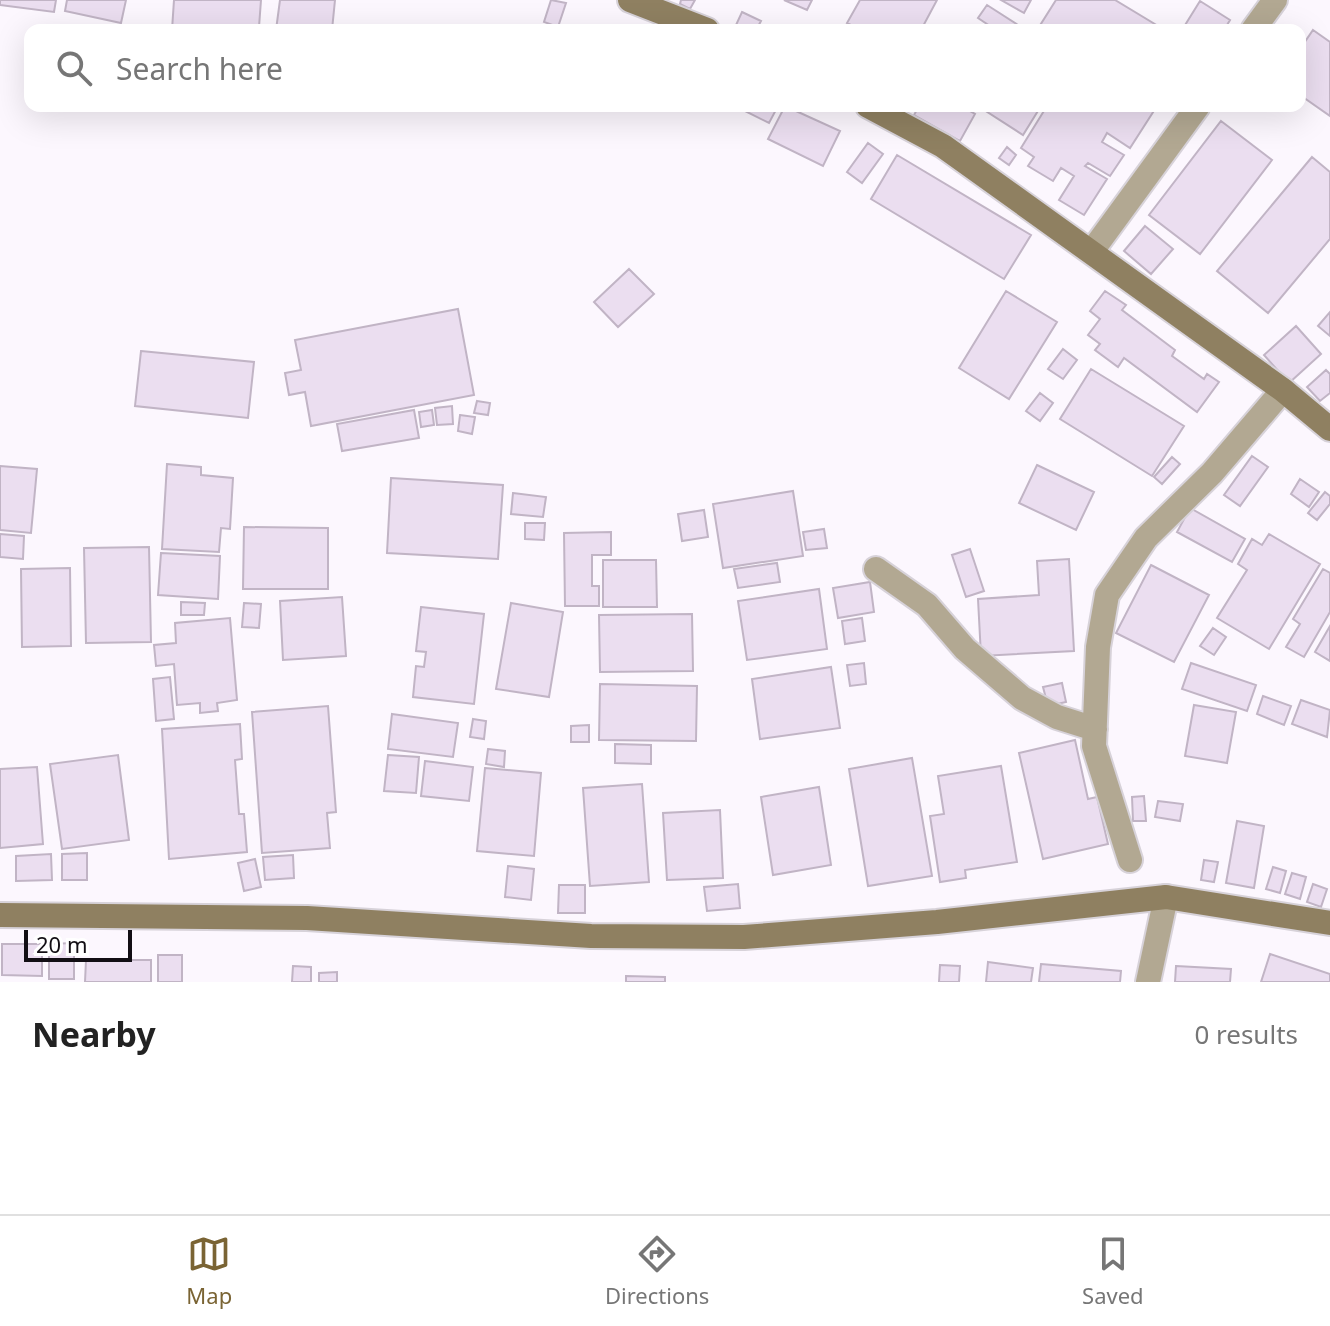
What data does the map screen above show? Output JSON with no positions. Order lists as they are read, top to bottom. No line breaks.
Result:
{"scale_bar":"20 m","page":{"search":"Search here","scale":"20 m","heading":["Nearby","0 results"],"nav":["Map","Directions","Saved"]}}
